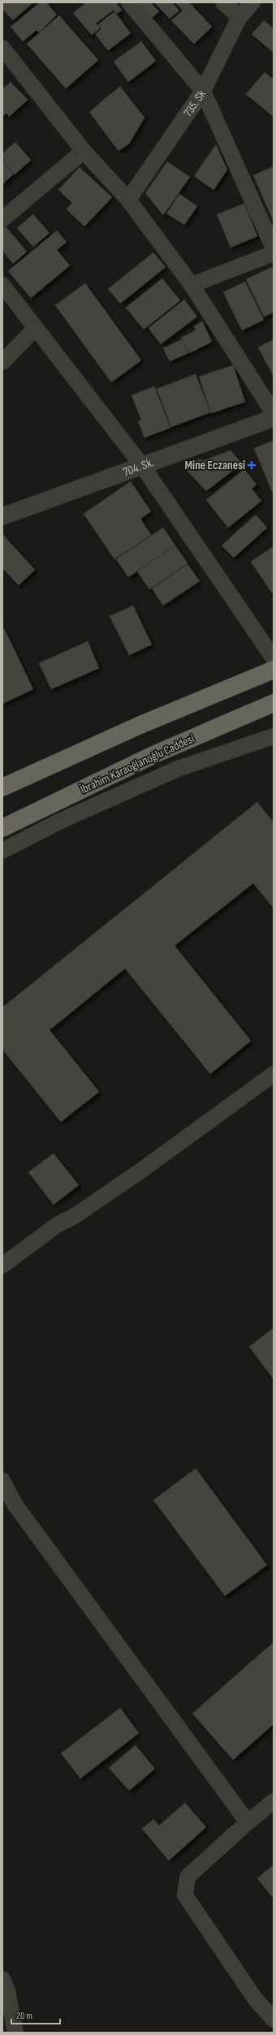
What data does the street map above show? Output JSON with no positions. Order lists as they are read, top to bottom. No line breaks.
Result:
{"streets":{"highway":["İbrahim Karaoğlanoğlu Caddesi"],"street":["735. Sk","704. Sk."]},"places":{"health":["Mine Eczanesi"]},"scale_bar":"20 m"}
